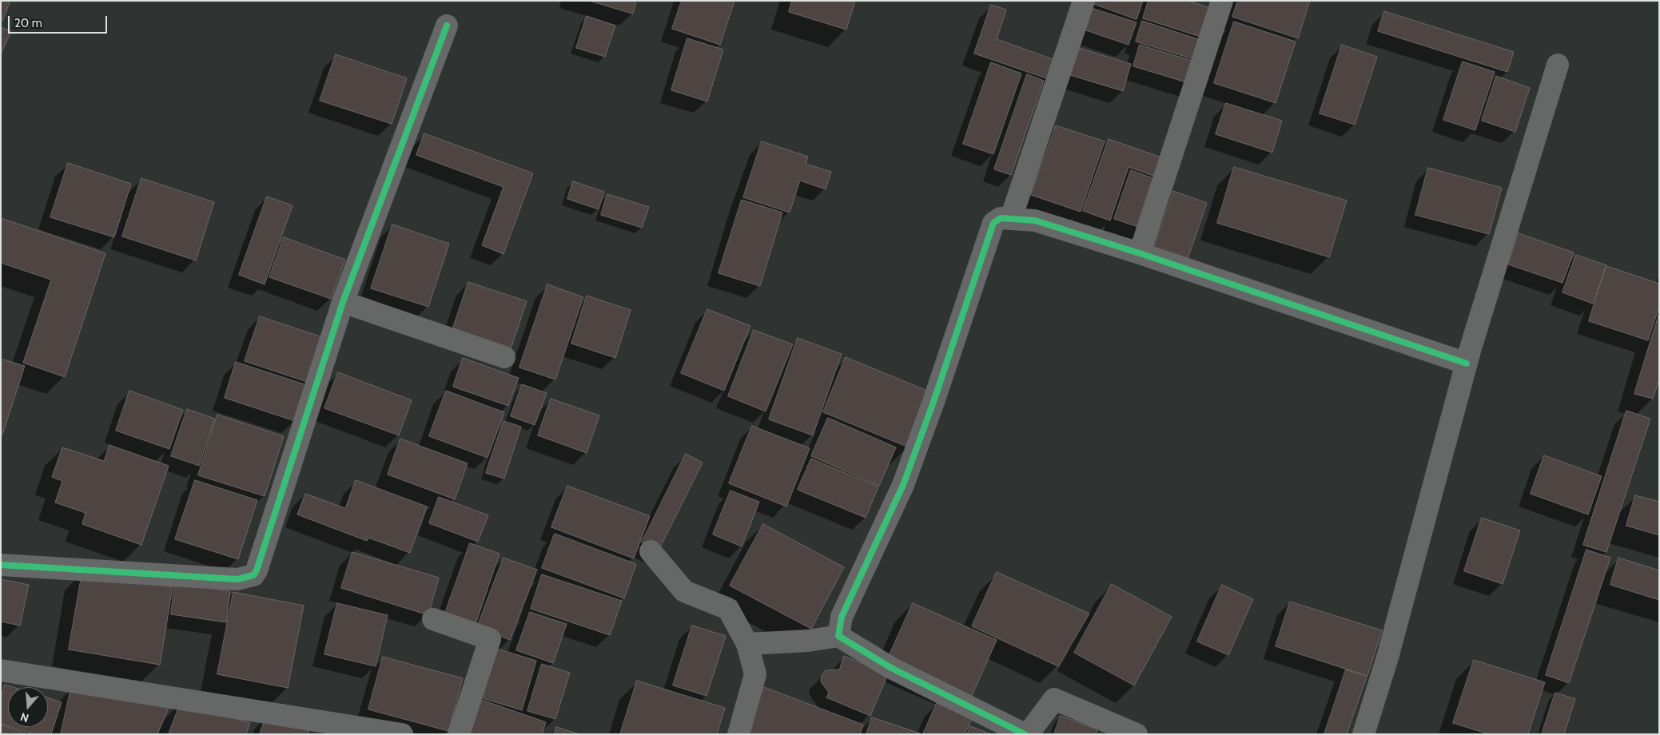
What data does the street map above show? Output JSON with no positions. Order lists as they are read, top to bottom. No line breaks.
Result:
{"scale_bar":"20 m","north":"bottom"}
